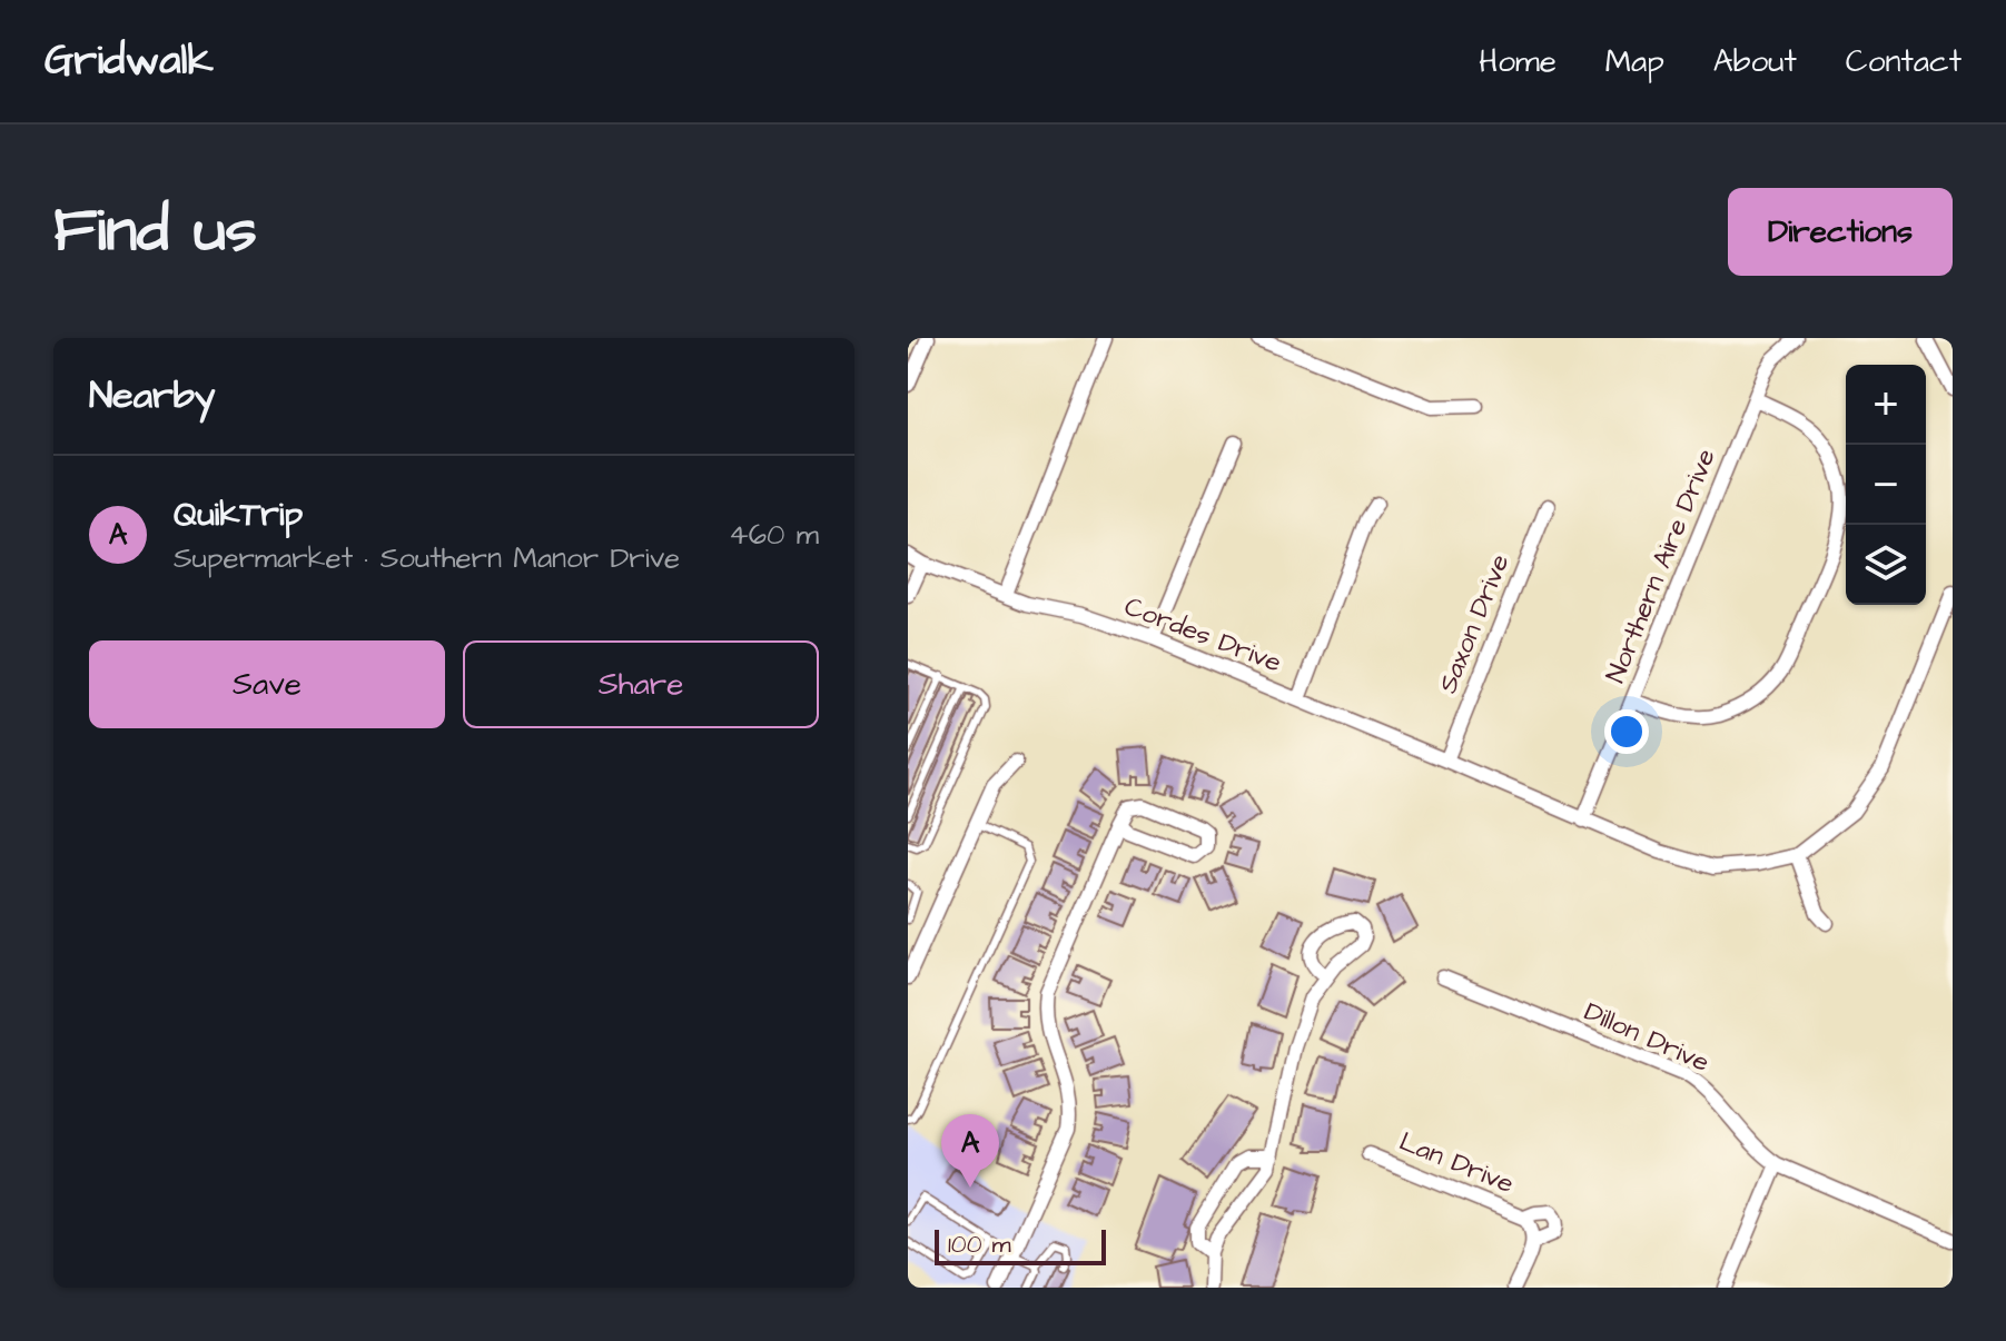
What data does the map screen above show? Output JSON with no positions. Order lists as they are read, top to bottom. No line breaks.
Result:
{"streets":{"street":["Northern Aire Drive","Saxon Drive","Cordes Drive","Dillon Drive","Lan Drive"]},"crossings":[["Northern Aire Drive","Cordes Drive"],["Saxon Drive","Cordes Drive"]],"scale_bar":"100 m","page":{"header":"Gridwalk","nav":["Home","Map","About","Contact"],"title":"Find us","buttons":["Directions",["Save","Share"]],"heading":"Nearby","map_buttons":["+","−"],"list":[{"mark":"A","name":"QuikTrip","note":"Supermarket · Southern Manor Drive","value":"460 m"}],"pins":"A","scale":"100 m"}}
